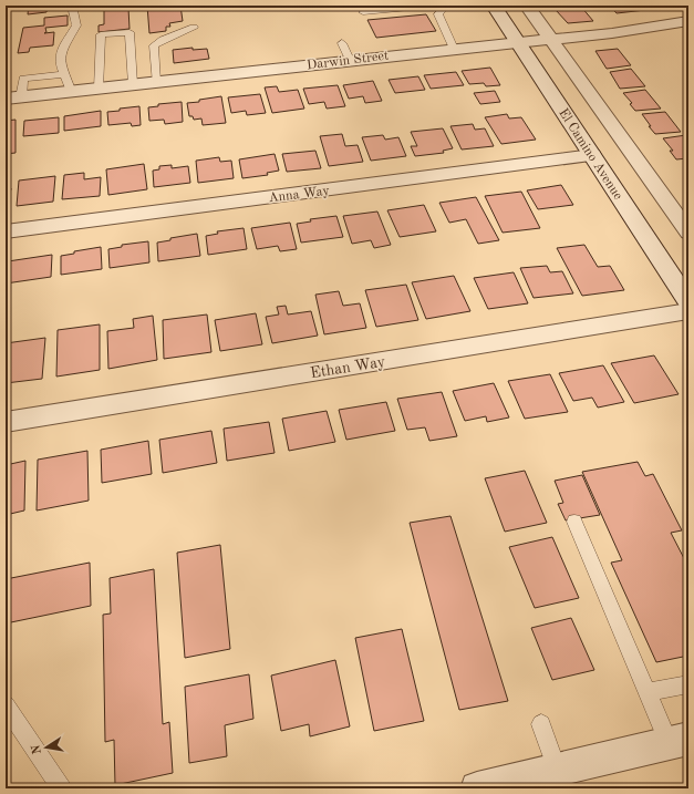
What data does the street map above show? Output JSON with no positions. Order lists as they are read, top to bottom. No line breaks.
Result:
{"streets":{"street":["Darwin Street","El Camino Avenue","Anna Way","Ethan Way"]},"crossings":[["Darwin Street","El Camino Avenue"],["El Camino Avenue","Anna Way"]],"north":"left"}
